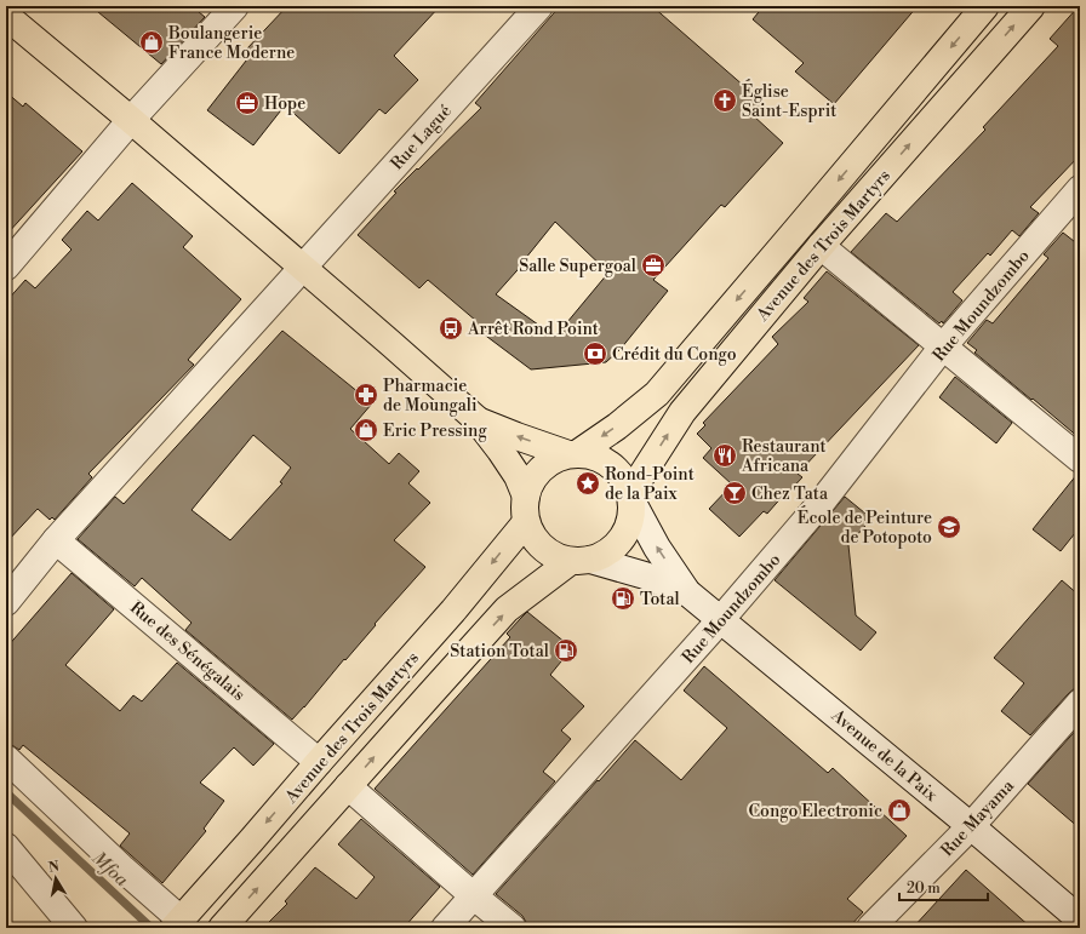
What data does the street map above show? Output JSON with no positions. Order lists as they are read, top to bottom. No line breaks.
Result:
{"streets":{"main road":["Avenue des Trois Martyrs"],"street":["Rue Lagué","Rue Moundzombo","Rue des Sénégalais","Avenue de la Paix","Rue Mayama"]},"crossings":[["Rue Lagué","Rue des Sénégalais"],["Avenue des Trois Martyrs","Rue des Sénégalais"],["Avenue des Trois Martyrs","Avenue de la Paix"],["Rue Moundzombo","Avenue de la Paix"],["Avenue de la Paix","Rue Mayama"]],"water":["Mfoa"],"places":{"shop":["Boulangerie France Moderne","Eric Pressing","Congo Electronic"],"church":["Église Saint-Esprit"],"office":["Hope","Salle Supergoal"],"bus stop":["Arrêt Rond Point"],"bank":["Crédit du Congo"],"pharmacy":["Pharmacie de Moungali"],"restaurant":["Restaurant Africana"],"place":["Rond-Point de la Paix"],"bar":["Chez Tata"],"school or university":["École de Peinture de Potopoto"],"fuel station":["Total","Station Total"]},"scale_bar":"20 m","north":"top"}
